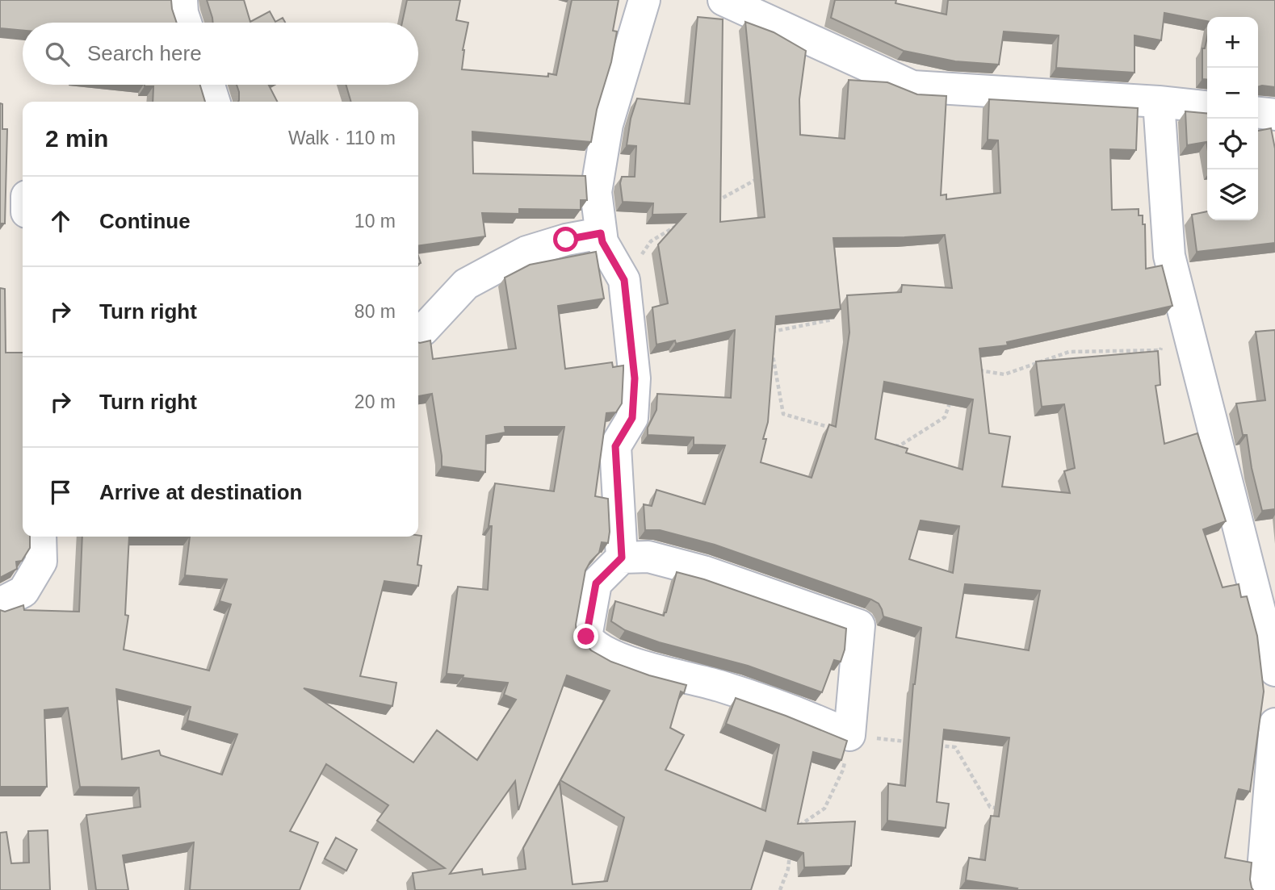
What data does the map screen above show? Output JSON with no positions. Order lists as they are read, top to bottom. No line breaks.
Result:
{"page":{"map_buttons":["+","−"],"search":"Search here","heading":["2 min","Walk · 110 m"],"list":[["Continue","10 m"],["Turn right","80 m"],["Turn right","20 m"],"Arrive at destination"]}}
